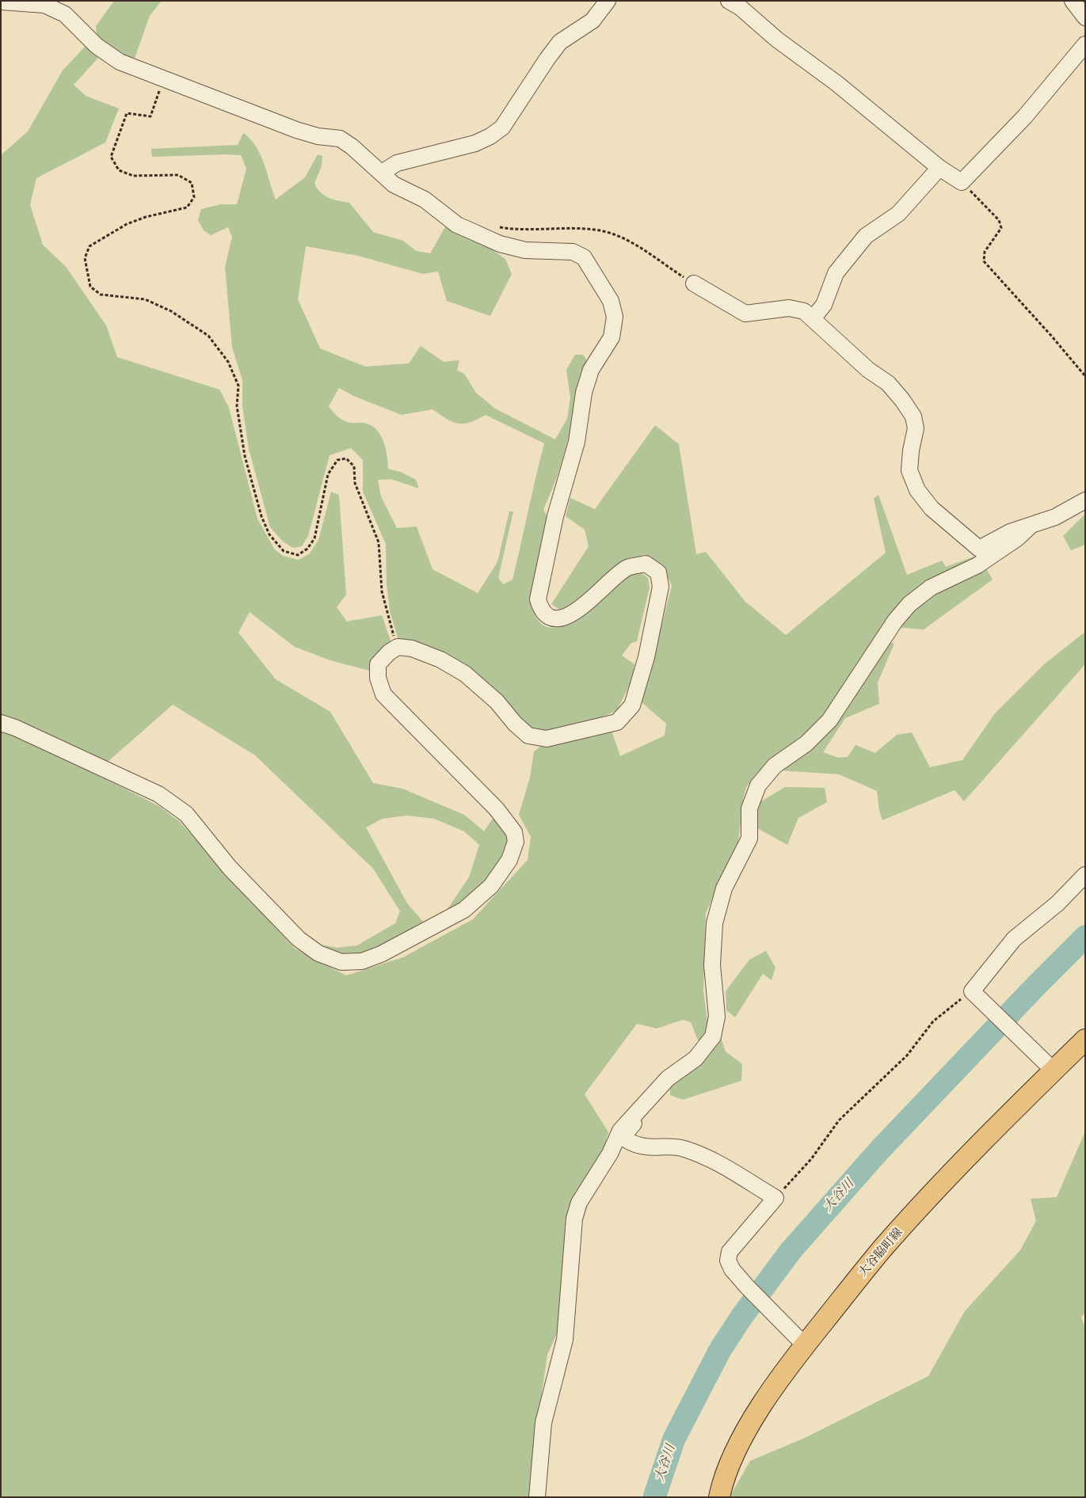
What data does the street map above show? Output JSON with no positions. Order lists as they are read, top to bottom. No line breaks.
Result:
{"streets":{"main road":["大谷脇町線"]},"water":["大谷川"]}
